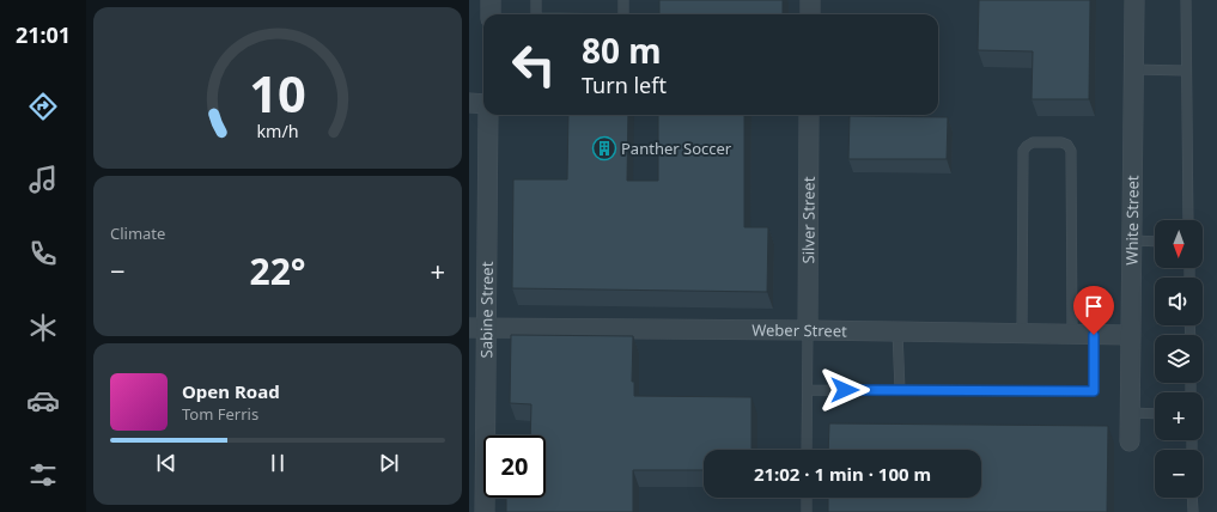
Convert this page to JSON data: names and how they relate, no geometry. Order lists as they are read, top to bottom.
{
  "streets": {
    "street": [
      "Silver Street",
      "White Street",
      "Sabine Street",
      "Weber Street"
    ]
  },
  "crossings": [
    ["Silver Street", "Weber Street"],
    ["White Street", "Weber Street"],
    ["Sabine Street", "Weber Street"]
  ],
  "places": {
    "building": ["Panther Soccer"]
  },
  "north": "bottom",
  "page": {
    "tabs": "21:01",
    "turn": ["80 m", "Turn left"],
    "tile": "Climate",
    "map_buttons": ["+", "−"],
    "heat": ["−", "22°", "+"],
    "song": ["Open Road", "Tom Ferris"],
    "limit": "20",
    "trip": "21:02 · 1 min · 100 m",
    "gauge": ["10", "km/h"]
  }
}
